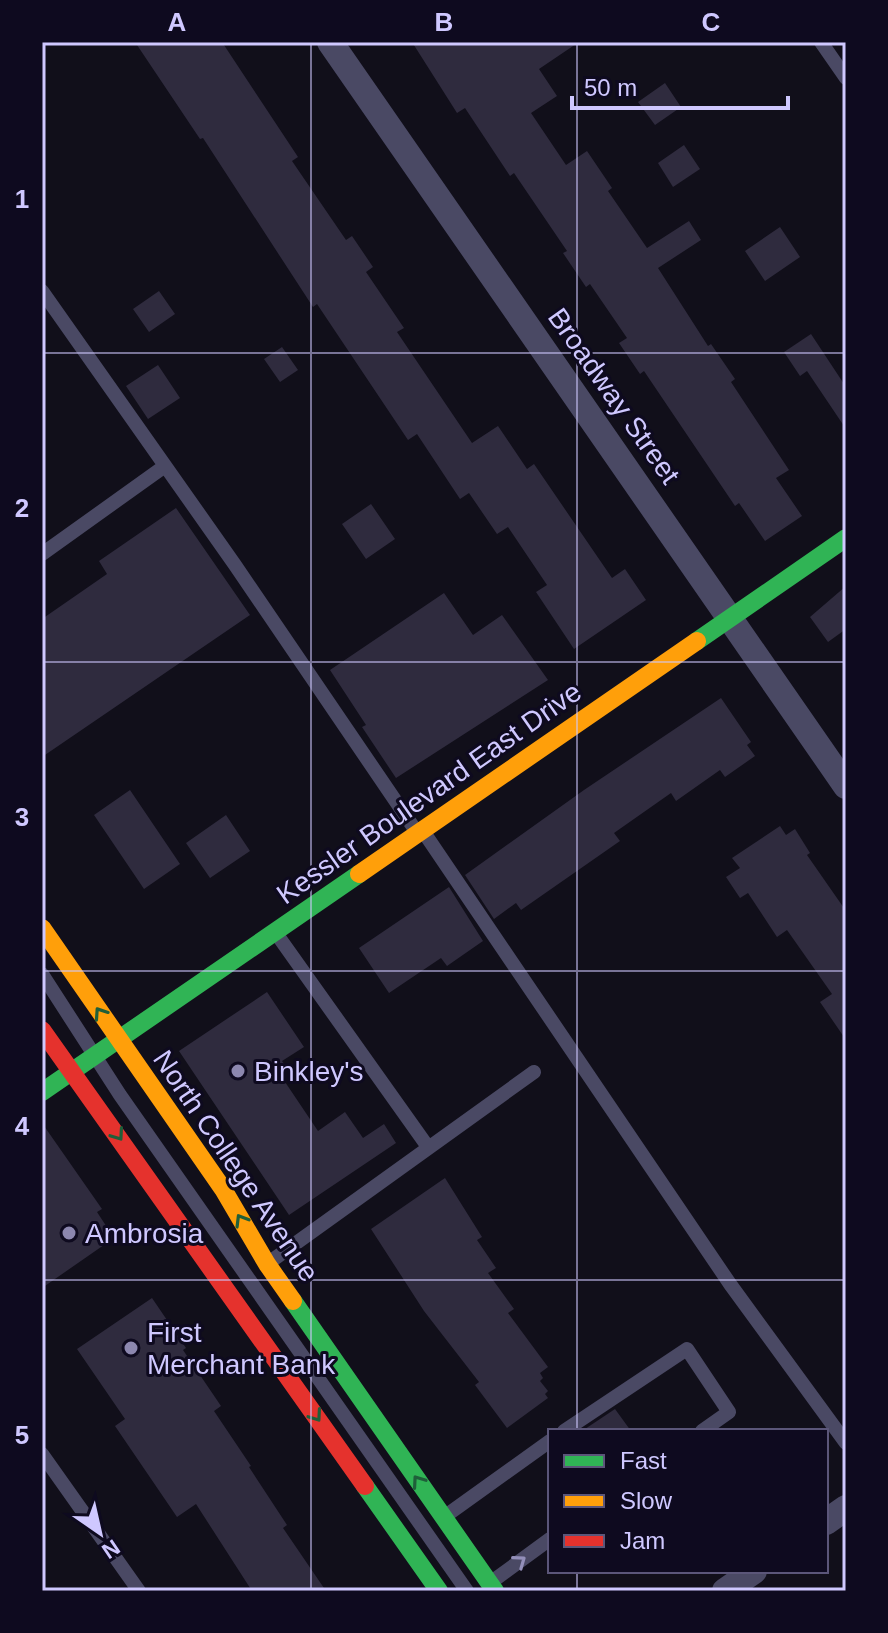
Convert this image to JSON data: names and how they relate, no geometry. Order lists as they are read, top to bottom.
{
  "streets": {
    "main road": ["Kessler Boulevard East Drive", "North College Avenue"],
    "street": ["Broadway Street"]
  },
  "crossings": [
    ["Broadway Street", "Kessler Boulevard East Drive"],
    ["Kessler Boulevard East Drive", "North College Avenue"]
  ],
  "places": ["Binkley's", "Ambrosia", "First Merchant Bank"],
  "legend": ["Fast", "Slow", "Jam"],
  "scale_bar": "50 m",
  "north": "bottom right",
  "grid": {
    "columns": ["A", "B", "C"],
    "rows": [
      "1",
      "2",
      "3",
      "4",
      "5"
    ]
  }
}
